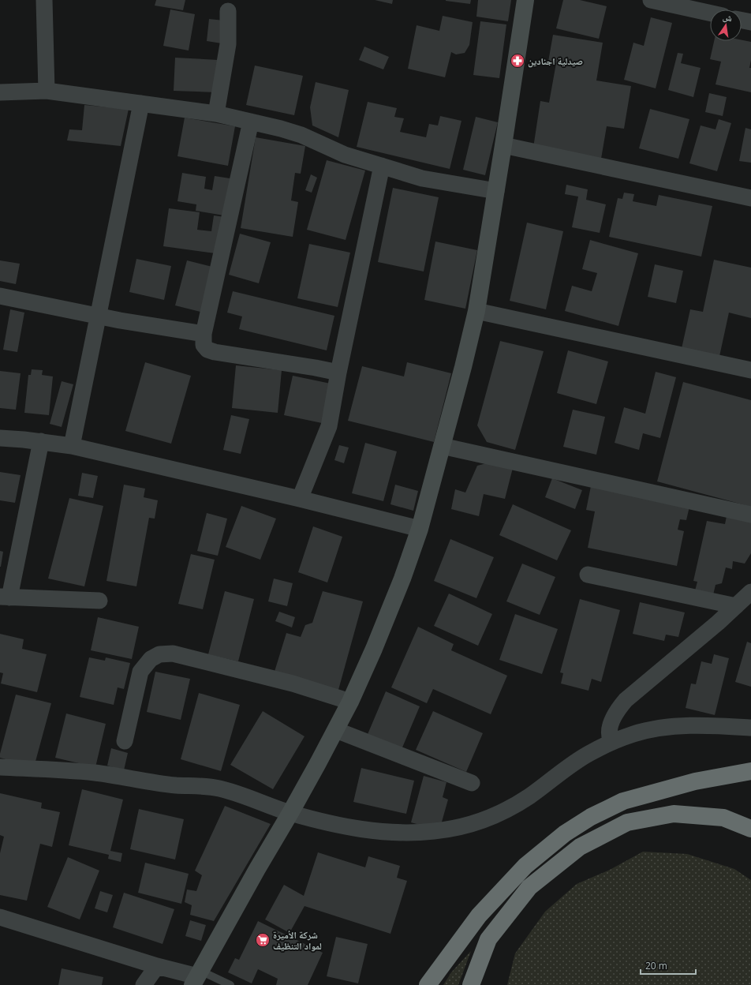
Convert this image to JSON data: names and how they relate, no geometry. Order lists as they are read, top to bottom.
{
  "places": {
    "pharmacy": ["صيدلية اجنادين"],
    "supermarket": ["شركة الأميرة لمواد التنظيف"]
  },
  "scale_bar": "20 m",
  "north": "top"
}
